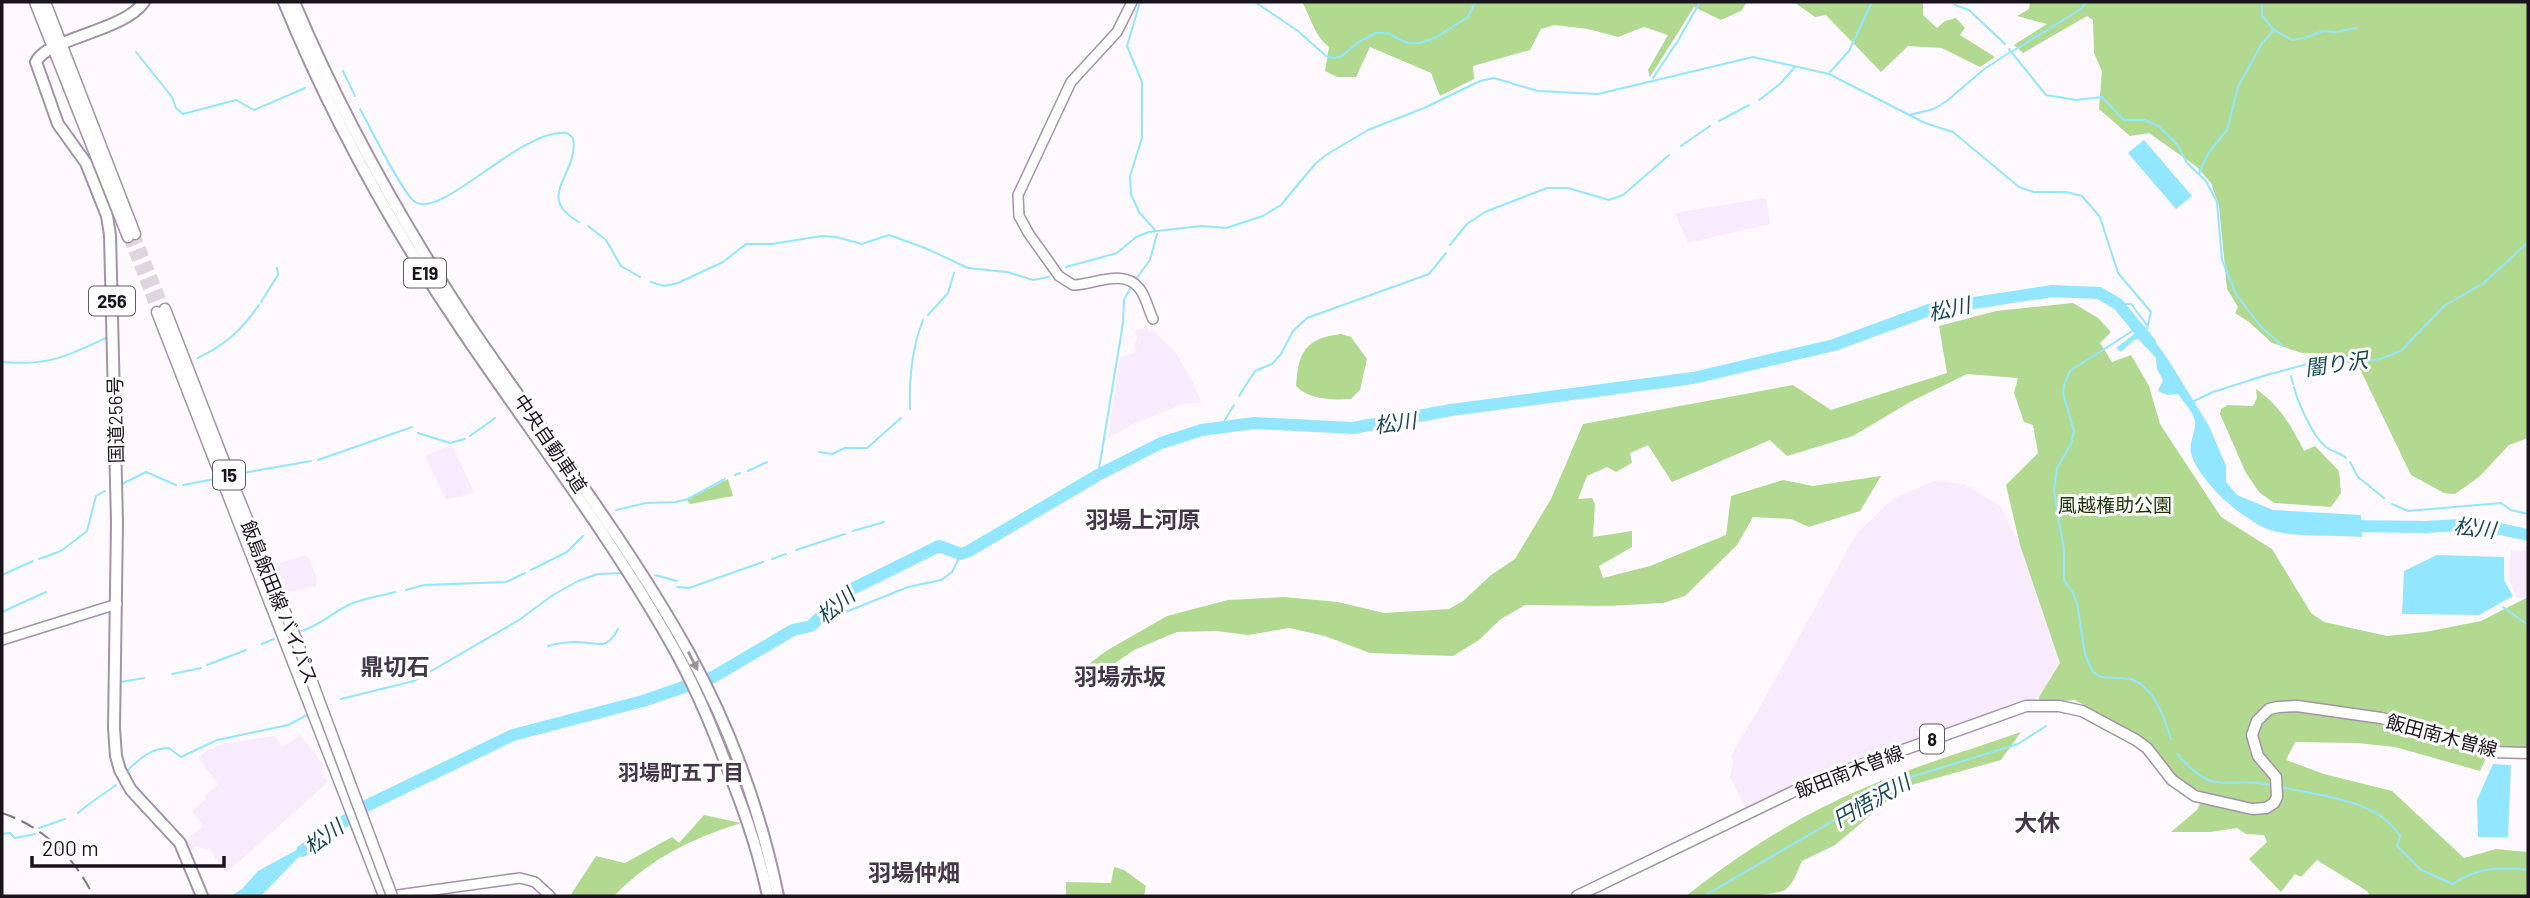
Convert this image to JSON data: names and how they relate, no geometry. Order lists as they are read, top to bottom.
{
  "streets": {
    "highway": [
      "E19",
      "256",
      "国道256号",
      "中央自動車道"
    ],
    "main road": [
      "15",
      "飯島飯田線 バイパス",
      "飯田南木曽線",
      "8"
    ]
  },
  "districts": [
    "羽場上河原",
    "鼎切石",
    "羽場赤坂",
    "羽場町五丁目",
    "大休",
    "羽場仲畑"
  ],
  "water": ["松川", "闇り沢", "円悟沢川"],
  "parks": ["風越権助公園"],
  "scale_bar": "200 m"
}
